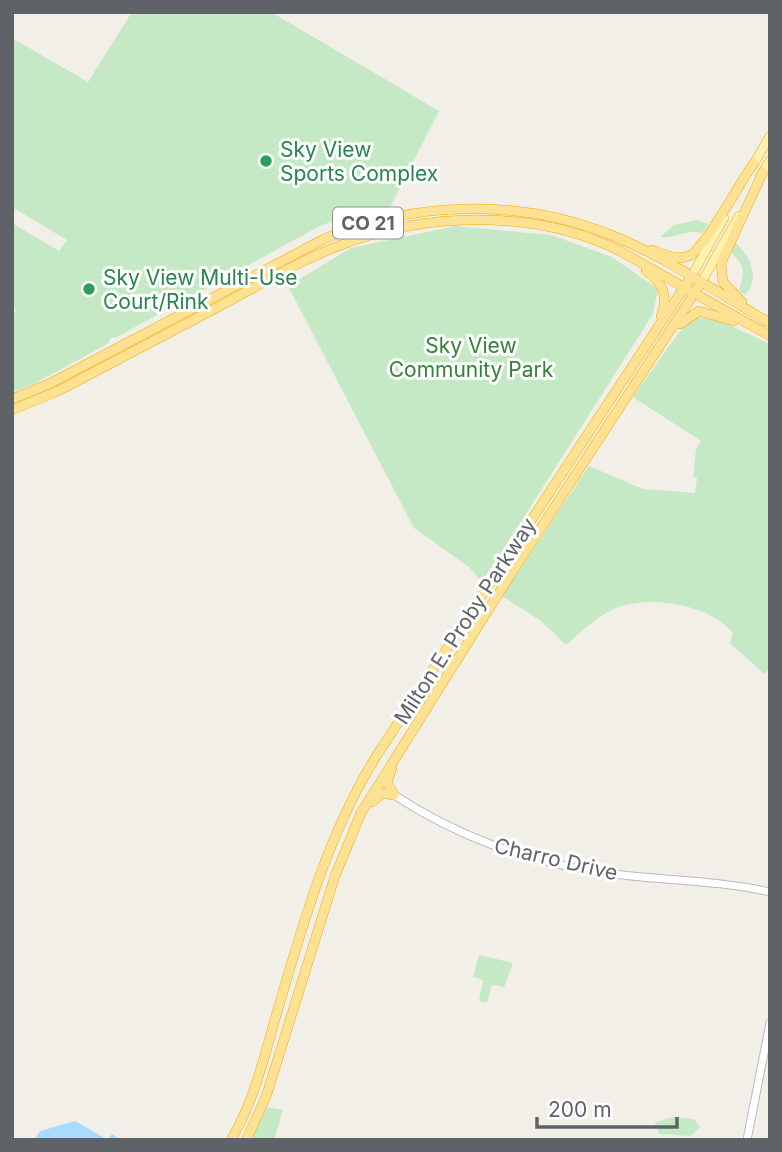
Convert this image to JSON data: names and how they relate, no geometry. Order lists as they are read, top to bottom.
{
  "streets": {
    "highway": ["CO 21", "Milton E. Proby Parkway"],
    "street": ["Charro Drive"]
  },
  "crossings": [
    ["CO 21", "Milton E. Proby Parkway"]
  ],
  "parks": ["Sky View Community Park"],
  "places": ["Sky View Sports Complex", "Sky View Multi-Use Court/Rink"],
  "scale_bar": "200 m"
}
